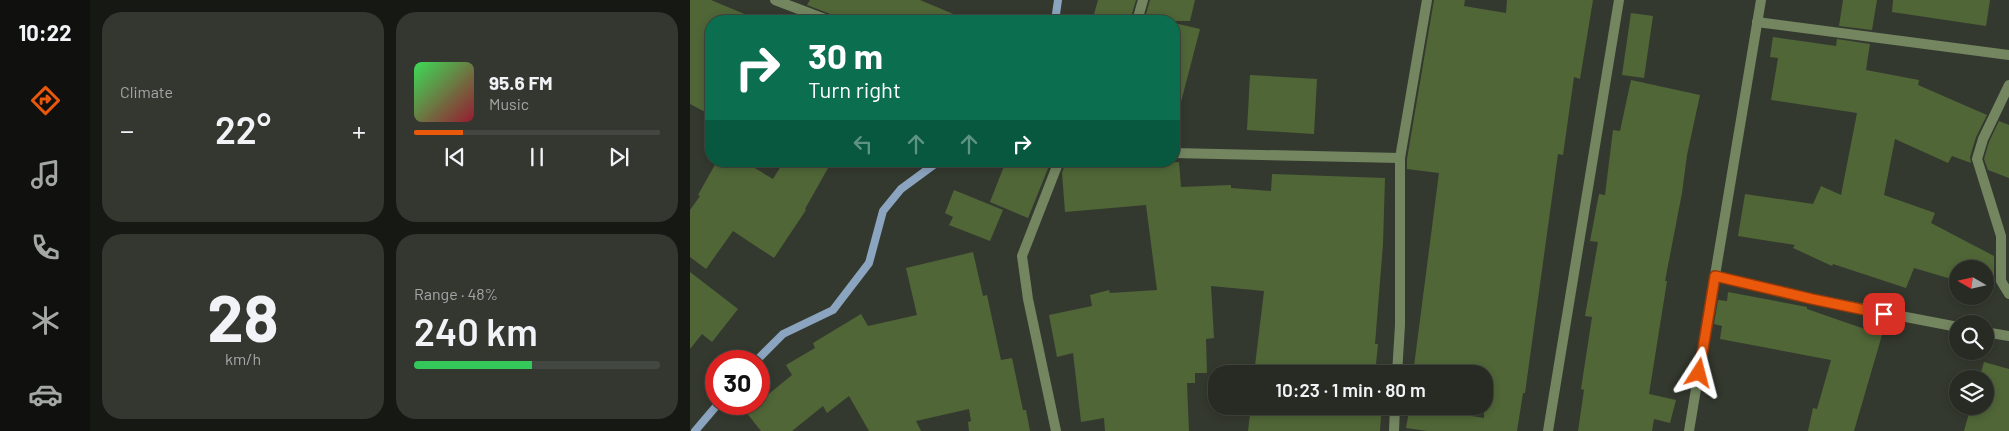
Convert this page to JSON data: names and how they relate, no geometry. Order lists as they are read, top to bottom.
{
  "north": "left",
  "page": {
    "tabs": "10:22",
    "tile": [
      "Climate",
      ["28", "km/h"],
      ["Range · 48%", "240 km"]
    ],
    "turn": ["30 m", "Turn right"],
    "song": ["95.6 FM", "Music"],
    "heat": ["−", "22°", "+"],
    "limit": "30",
    "trip": "10:23 · 1 min · 80 m"
  }
}
